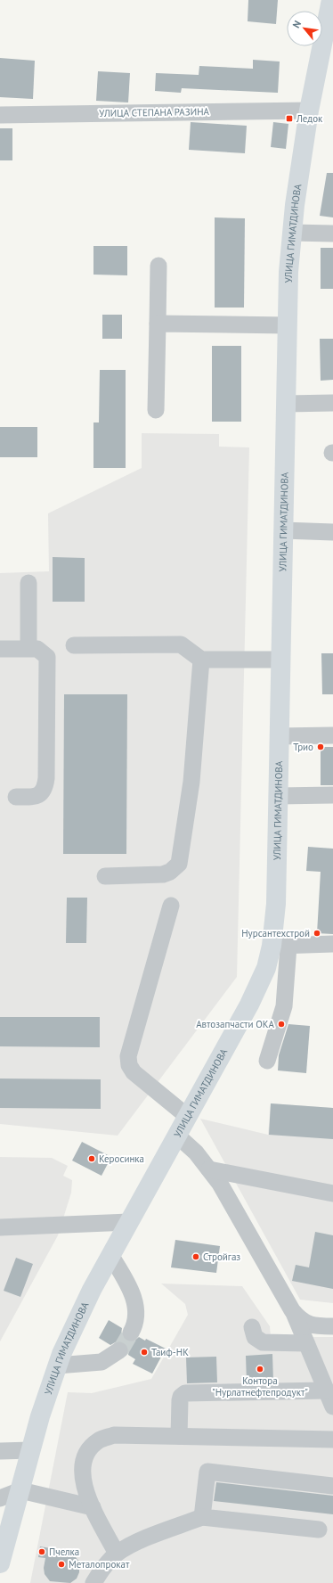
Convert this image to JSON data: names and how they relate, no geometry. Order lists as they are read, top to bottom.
{
  "streets": {
    "main road": ["УЛИЦА ГИМАТДИНОВА"],
    "street": ["УЛИЦА СТЕПАНА РАЗИНА"]
  },
  "crossings": [
    ["УЛИЦА СТЕПАНА РАЗИНА", "УЛИЦА ГИМАТДИНОВА"]
  ],
  "places": {
    "transit": ["Ледок"],
    "other": [
      "Трио",
      "Нурсантехстрой",
      "Автозапчасти ОКА",
      "Керосинка",
      "Стройгаз",
      "Таиф-НК",
      "Контора \"Нурлатнефтепродукт\"",
      "Пчелка",
      "Металопрокат"
    ]
  },
  "north": "top left"
}
